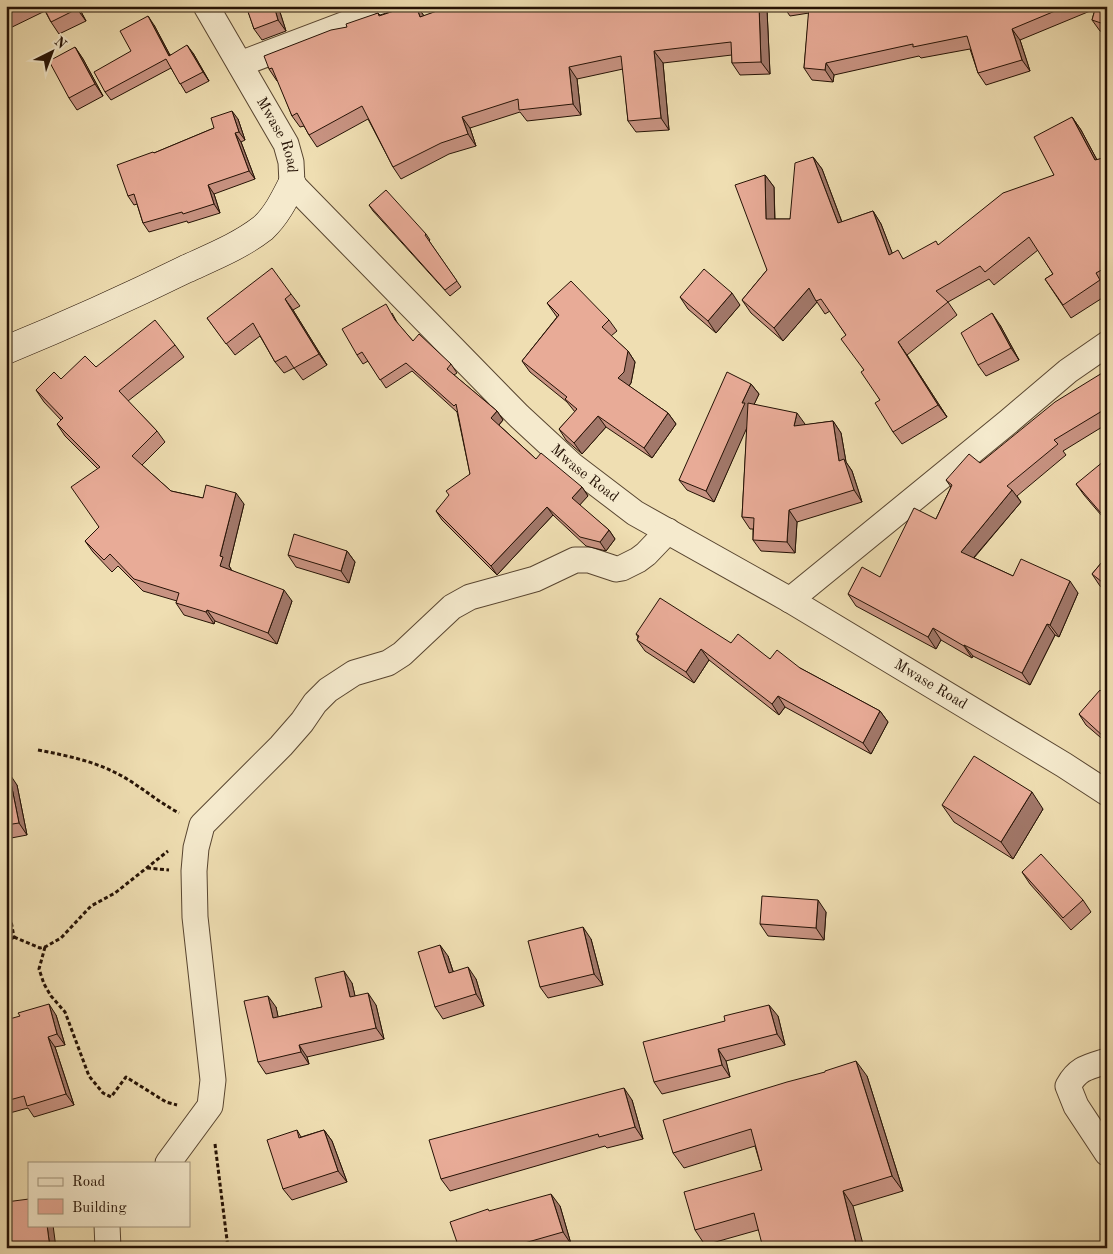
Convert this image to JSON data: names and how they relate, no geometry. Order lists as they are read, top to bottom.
{
  "streets": {
    "street": ["Mwase Road"]
  },
  "legend": ["Road", "Building"],
  "north": "top right"
}
